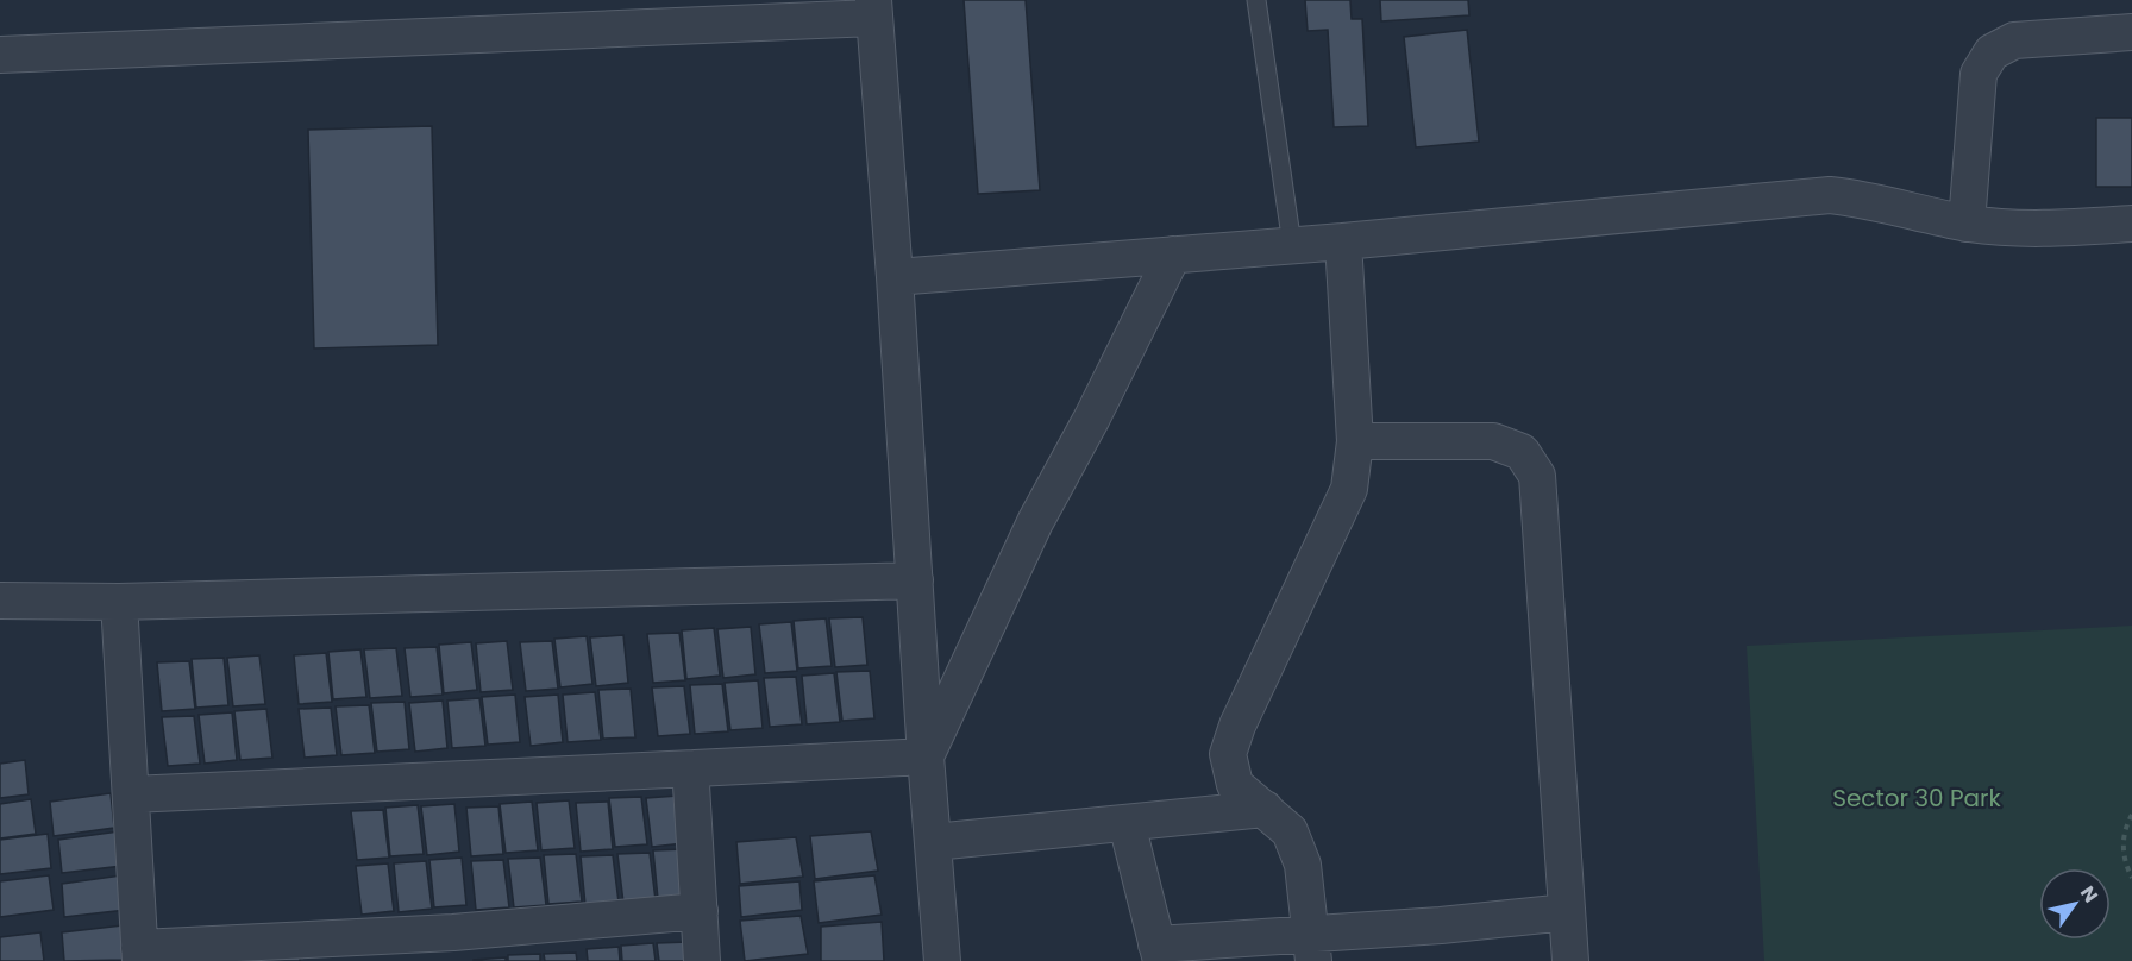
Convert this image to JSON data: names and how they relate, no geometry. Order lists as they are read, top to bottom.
{
  "parks": ["Sector 30 Park"],
  "north": "top right"
}
